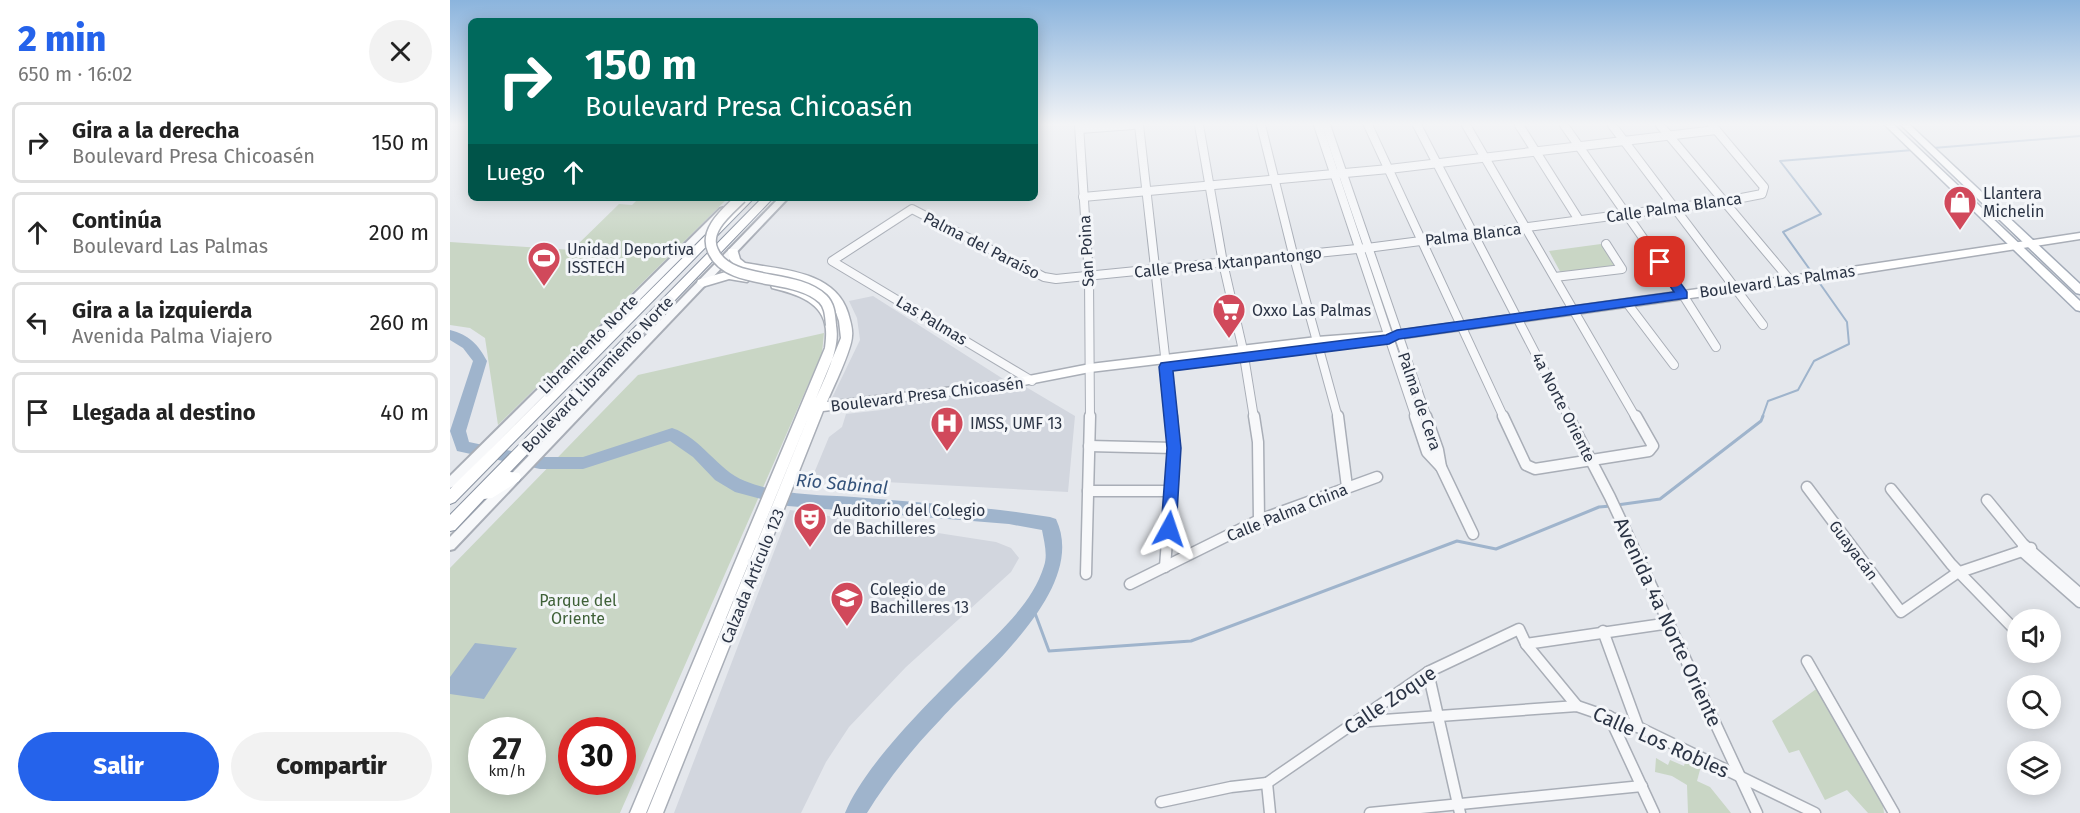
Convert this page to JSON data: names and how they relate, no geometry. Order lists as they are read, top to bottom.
{
  "streets": {
    "highway": ["Boulevard Libramiento Norte"],
    "main road": ["Boulevard Las Palmas", "Boulevard Presa Chicoasén", "Calzada Artículo 123"],
    "street": [
      "Calle Palma Blanca",
      "Palma Blanca",
      "Palma del Paraíso",
      "San Poina",
      "Calle Presa Ixtanpantongo",
      "Las Palmas",
      "Libramiento Norte",
      "Palma de Cera",
      "4a Norte Oriente",
      "Calle Palma China",
      "Guayacán",
      "Avenida 4a Norte Oriente",
      "Calle Zoque",
      "Calle Los Robles"
    ]
  },
  "crossings": [
    ["Calle Palma Blanca", "Palma Blanca"],
    ["Palma Blanca", "Calle Presa Ixtanpantongo"],
    ["Palma Blanca", "Palma de Cera"],
    ["Palma del Paraíso", "San Poina"],
    ["Palma del Paraíso", "Calle Presa Ixtanpantongo"],
    ["San Poina", "Calle Presa Ixtanpantongo"],
    ["San Poina", "Boulevard Presa Chicoasén"],
    ["Calle Presa Ixtanpantongo", "Palma de Cera"],
    ["Boulevard Las Palmas", "Boulevard Presa Chicoasén"],
    ["Boulevard Las Palmas", "Palma de Cera"],
    ["Boulevard Las Palmas", "4a Norte Oriente"],
    ["Las Palmas", "Boulevard Presa Chicoasén"],
    ["Libramiento Norte", "Boulevard Libramiento Norte"],
    ["Boulevard Presa Chicoasén", "Palma de Cera"],
    ["Boulevard Presa Chicoasén", "Calzada Artículo 123"],
    ["4a Norte Oriente", "Avenida 4a Norte Oriente"],
    ["Avenida 4a Norte Oriente", "Calle Los Robles"],
    ["Calle Zoque", "Calle Los Robles"]
  ],
  "water": ["Río Sabinal"],
  "parks": ["Parque del Oriente"],
  "places": {
    "shop": ["Llantera Michelin"],
    "sports": ["Unidad Deportiva ISSTECH"],
    "supermarket": ["Oxxo Las Palmas"],
    "hospital": ["IMSS, UMF 13"],
    "theatre": ["Auditorio del Colegio de Bachilleres"],
    "school or university": ["Colegio de Bachilleres 13"]
  },
  "page": {
    "heading": ["2 min", "650 m · 16:02"],
    "turn": ["150 m", "Boulevard Presa Chicoasén"],
    "list": [
      {
        "name": "Gira a la derecha",
        "note": "Boulevard Presa Chicoasén",
        "value": "150 m"
      },
      {
        "name": "Continúa",
        "note": "Boulevard Las Palmas",
        "value": "200 m"
      },
      {
        "name": "Gira a la izquierda",
        "note": "Avenida Palma Viajero",
        "value": "260 m"
      },
      {
        "name": "Llegada al destino",
        "value": "40 m"
      }
    ],
    "then": "Luego",
    "speed": "27 km/h",
    "limit": "30",
    "buttons": ["Salir", "Compartir"]
  }
}
